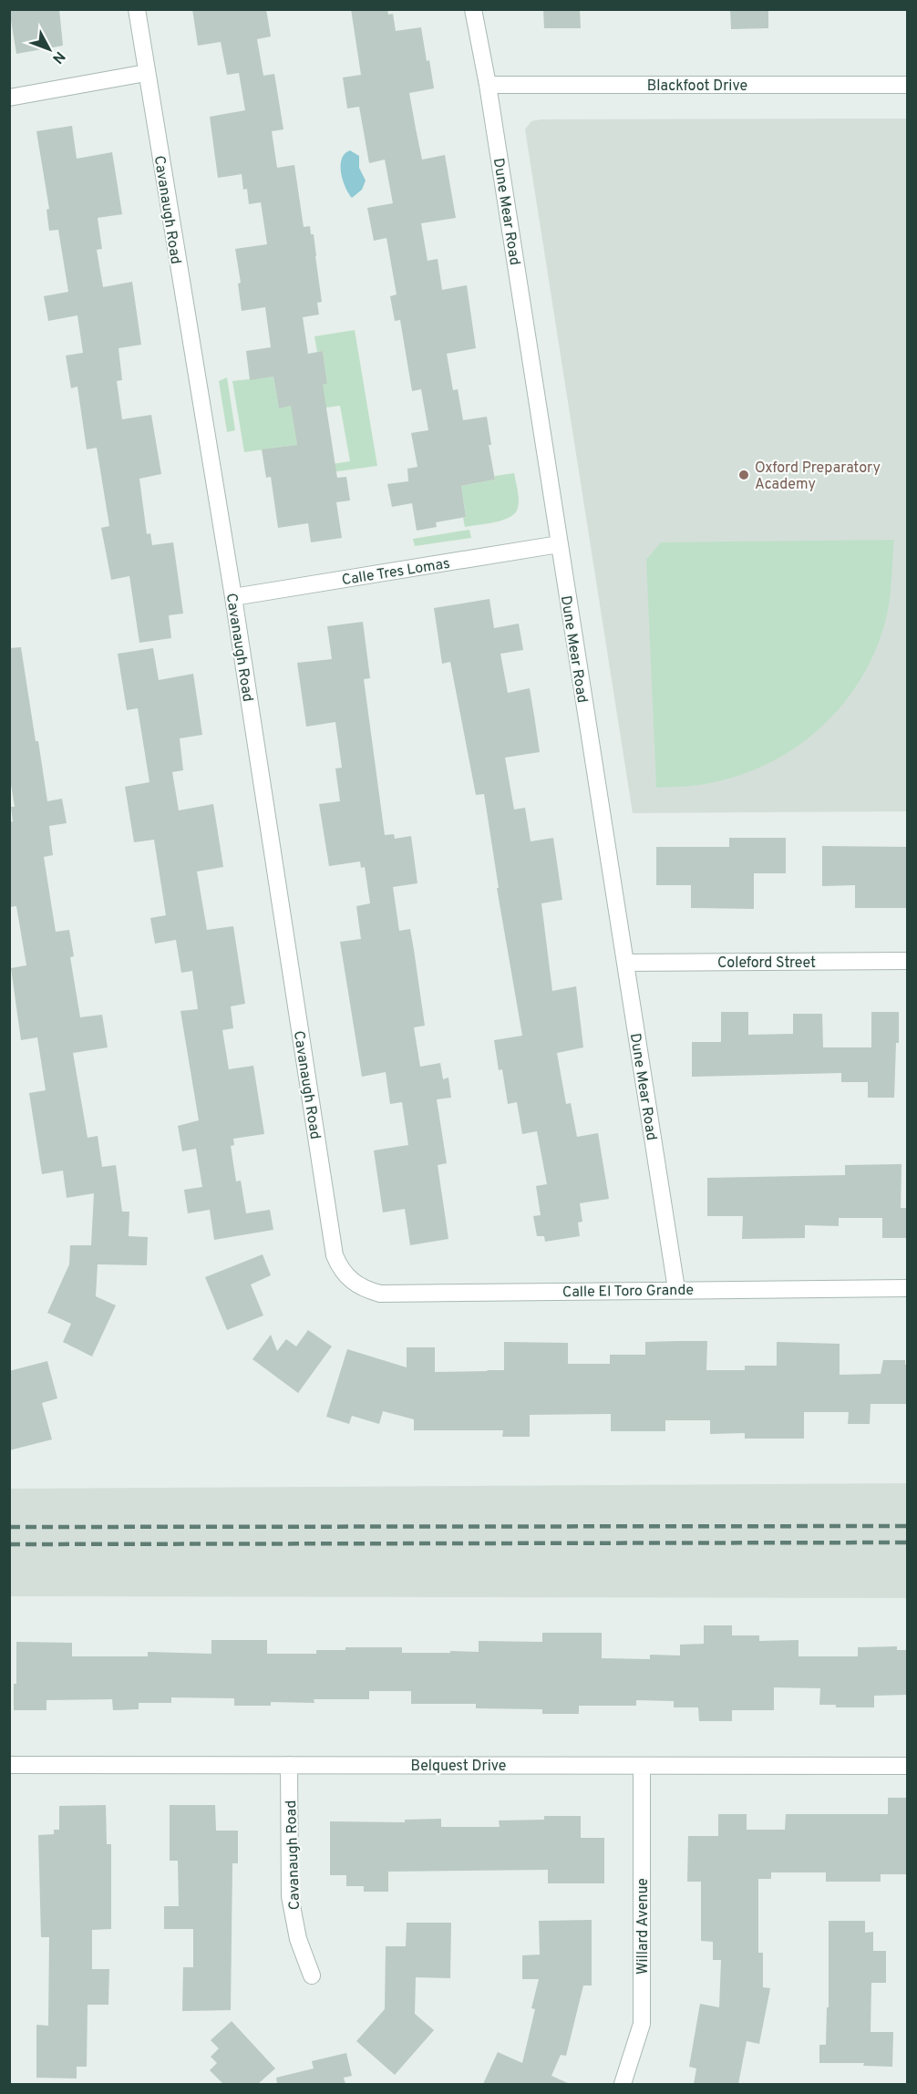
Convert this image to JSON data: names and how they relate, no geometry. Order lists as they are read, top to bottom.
{
  "streets": {
    "street": [
      "Blackfoot Drive",
      "Cavanaugh Road",
      "Dune Mear Road",
      "Calle Tres Lomas",
      "Coleford Street",
      "Calle El Toro Grande",
      "Belquest Drive",
      "Willard Avenue"
    ]
  },
  "crossings": [
    ["Blackfoot Drive", "Dune Mear Road"],
    ["Cavanaugh Road", "Calle Tres Lomas"],
    ["Cavanaugh Road", "Calle El Toro Grande"],
    ["Cavanaugh Road", "Belquest Drive"],
    ["Dune Mear Road", "Calle Tres Lomas"],
    ["Dune Mear Road", "Coleford Street"],
    ["Dune Mear Road", "Calle El Toro Grande"],
    ["Belquest Drive", "Willard Avenue"]
  ],
  "places": ["Oxford Preparatory Academy"],
  "north": "bottom right"
}
